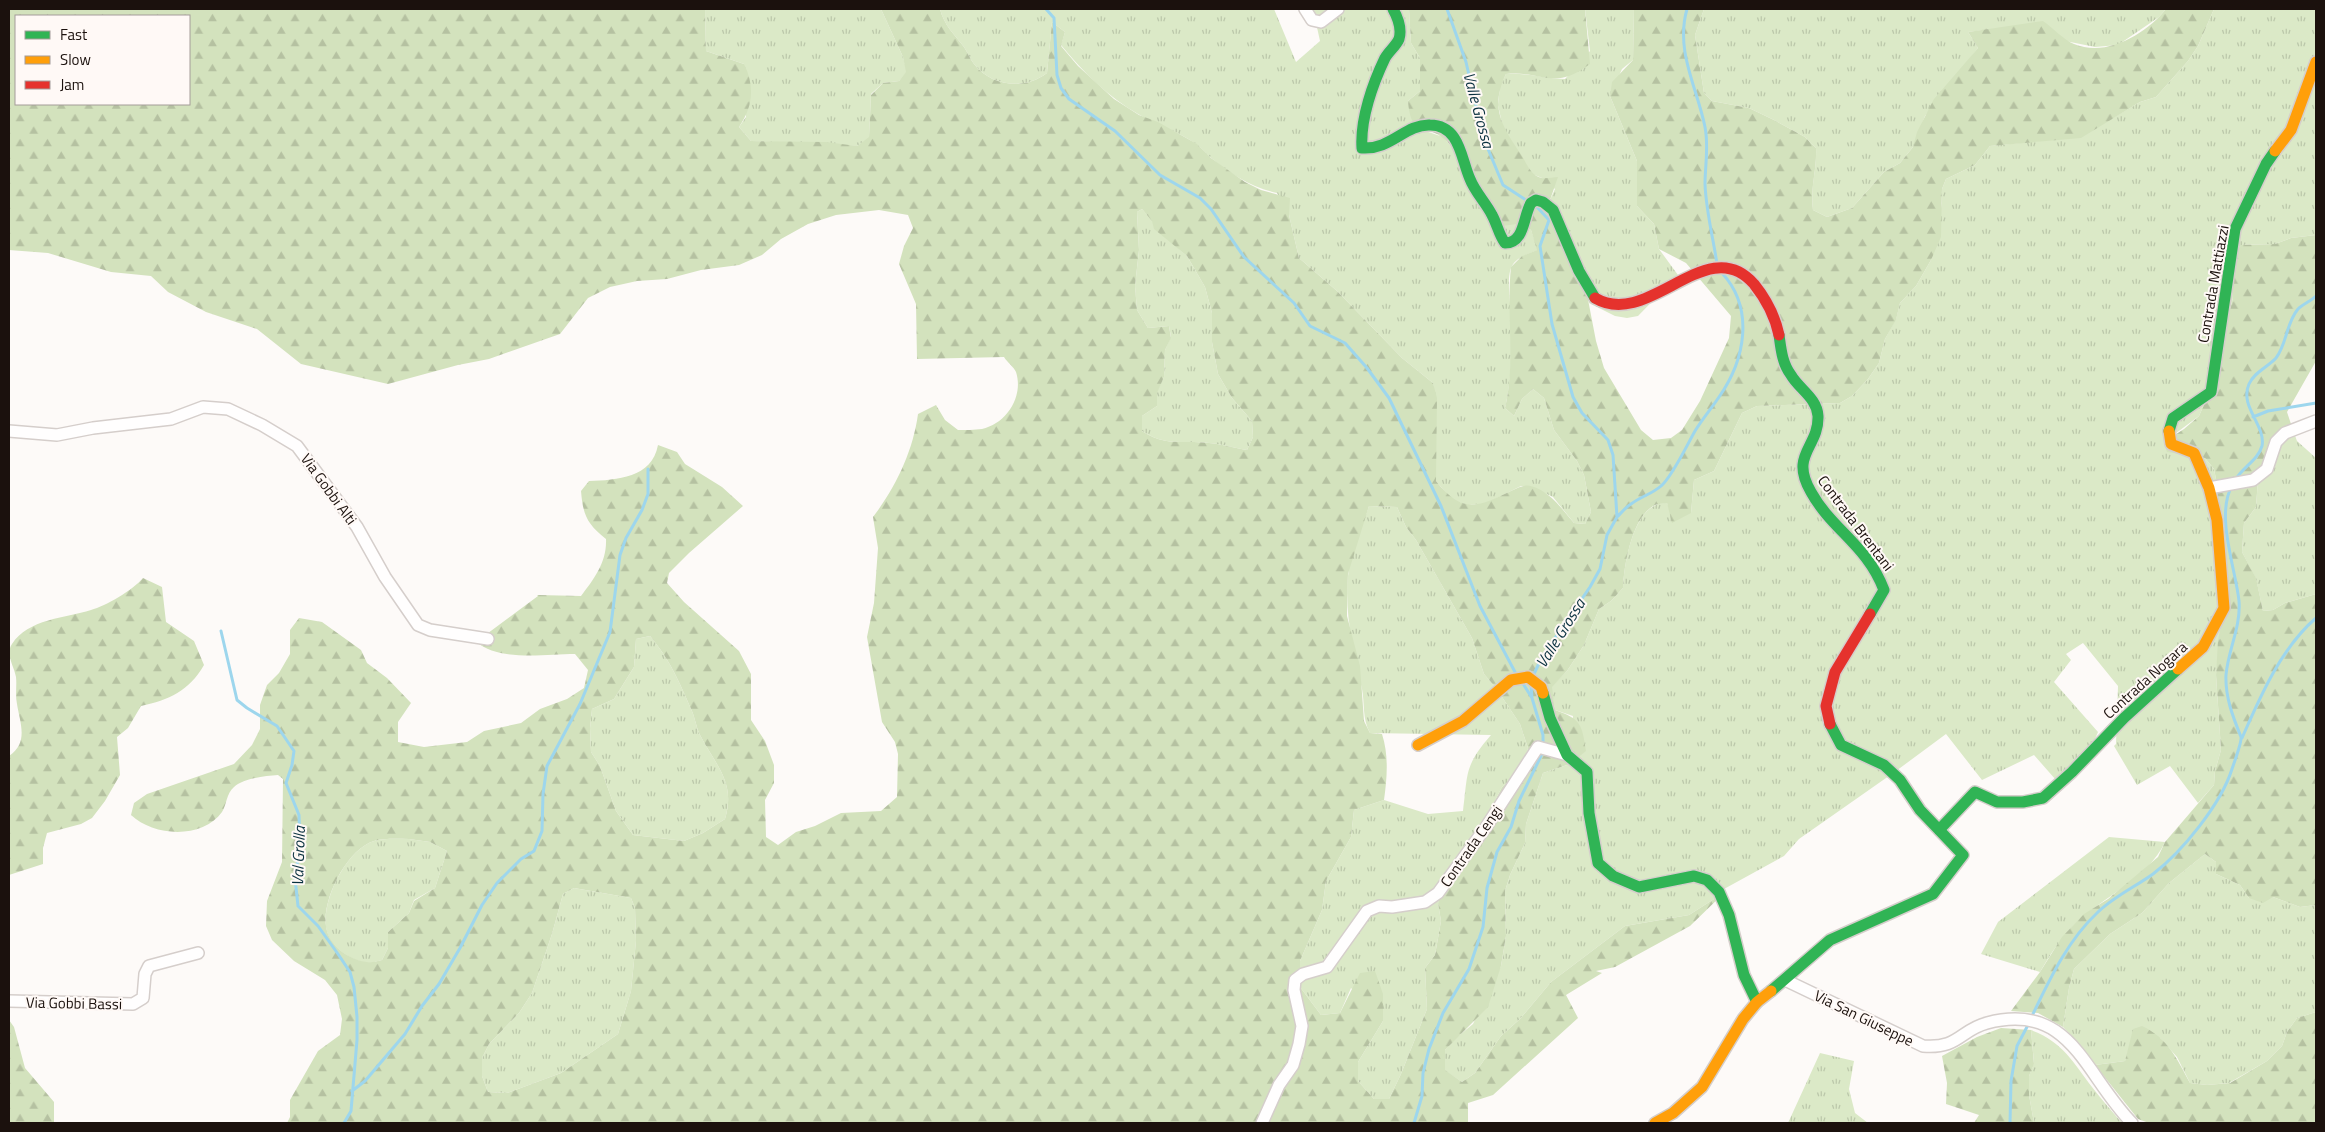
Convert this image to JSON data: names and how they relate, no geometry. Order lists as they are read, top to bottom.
{
  "streets": {
    "street": [
      "Contrada Mattiazzi",
      "Via Gobbi Alti",
      "Contrada Brentani",
      "Contrada Nogara",
      "Contrada Cengi",
      "Via Gobbi Bassi",
      "Via San Giuseppe"
    ]
  },
  "crossings": [
    ["Contrada Mattiazzi", "Contrada Nogara"],
    ["Contrada Brentani", "Contrada Nogara"]
  ],
  "water": ["Valle Grossa", "Val Grolla"],
  "legend": ["Fast", "Slow", "Jam"]
}
